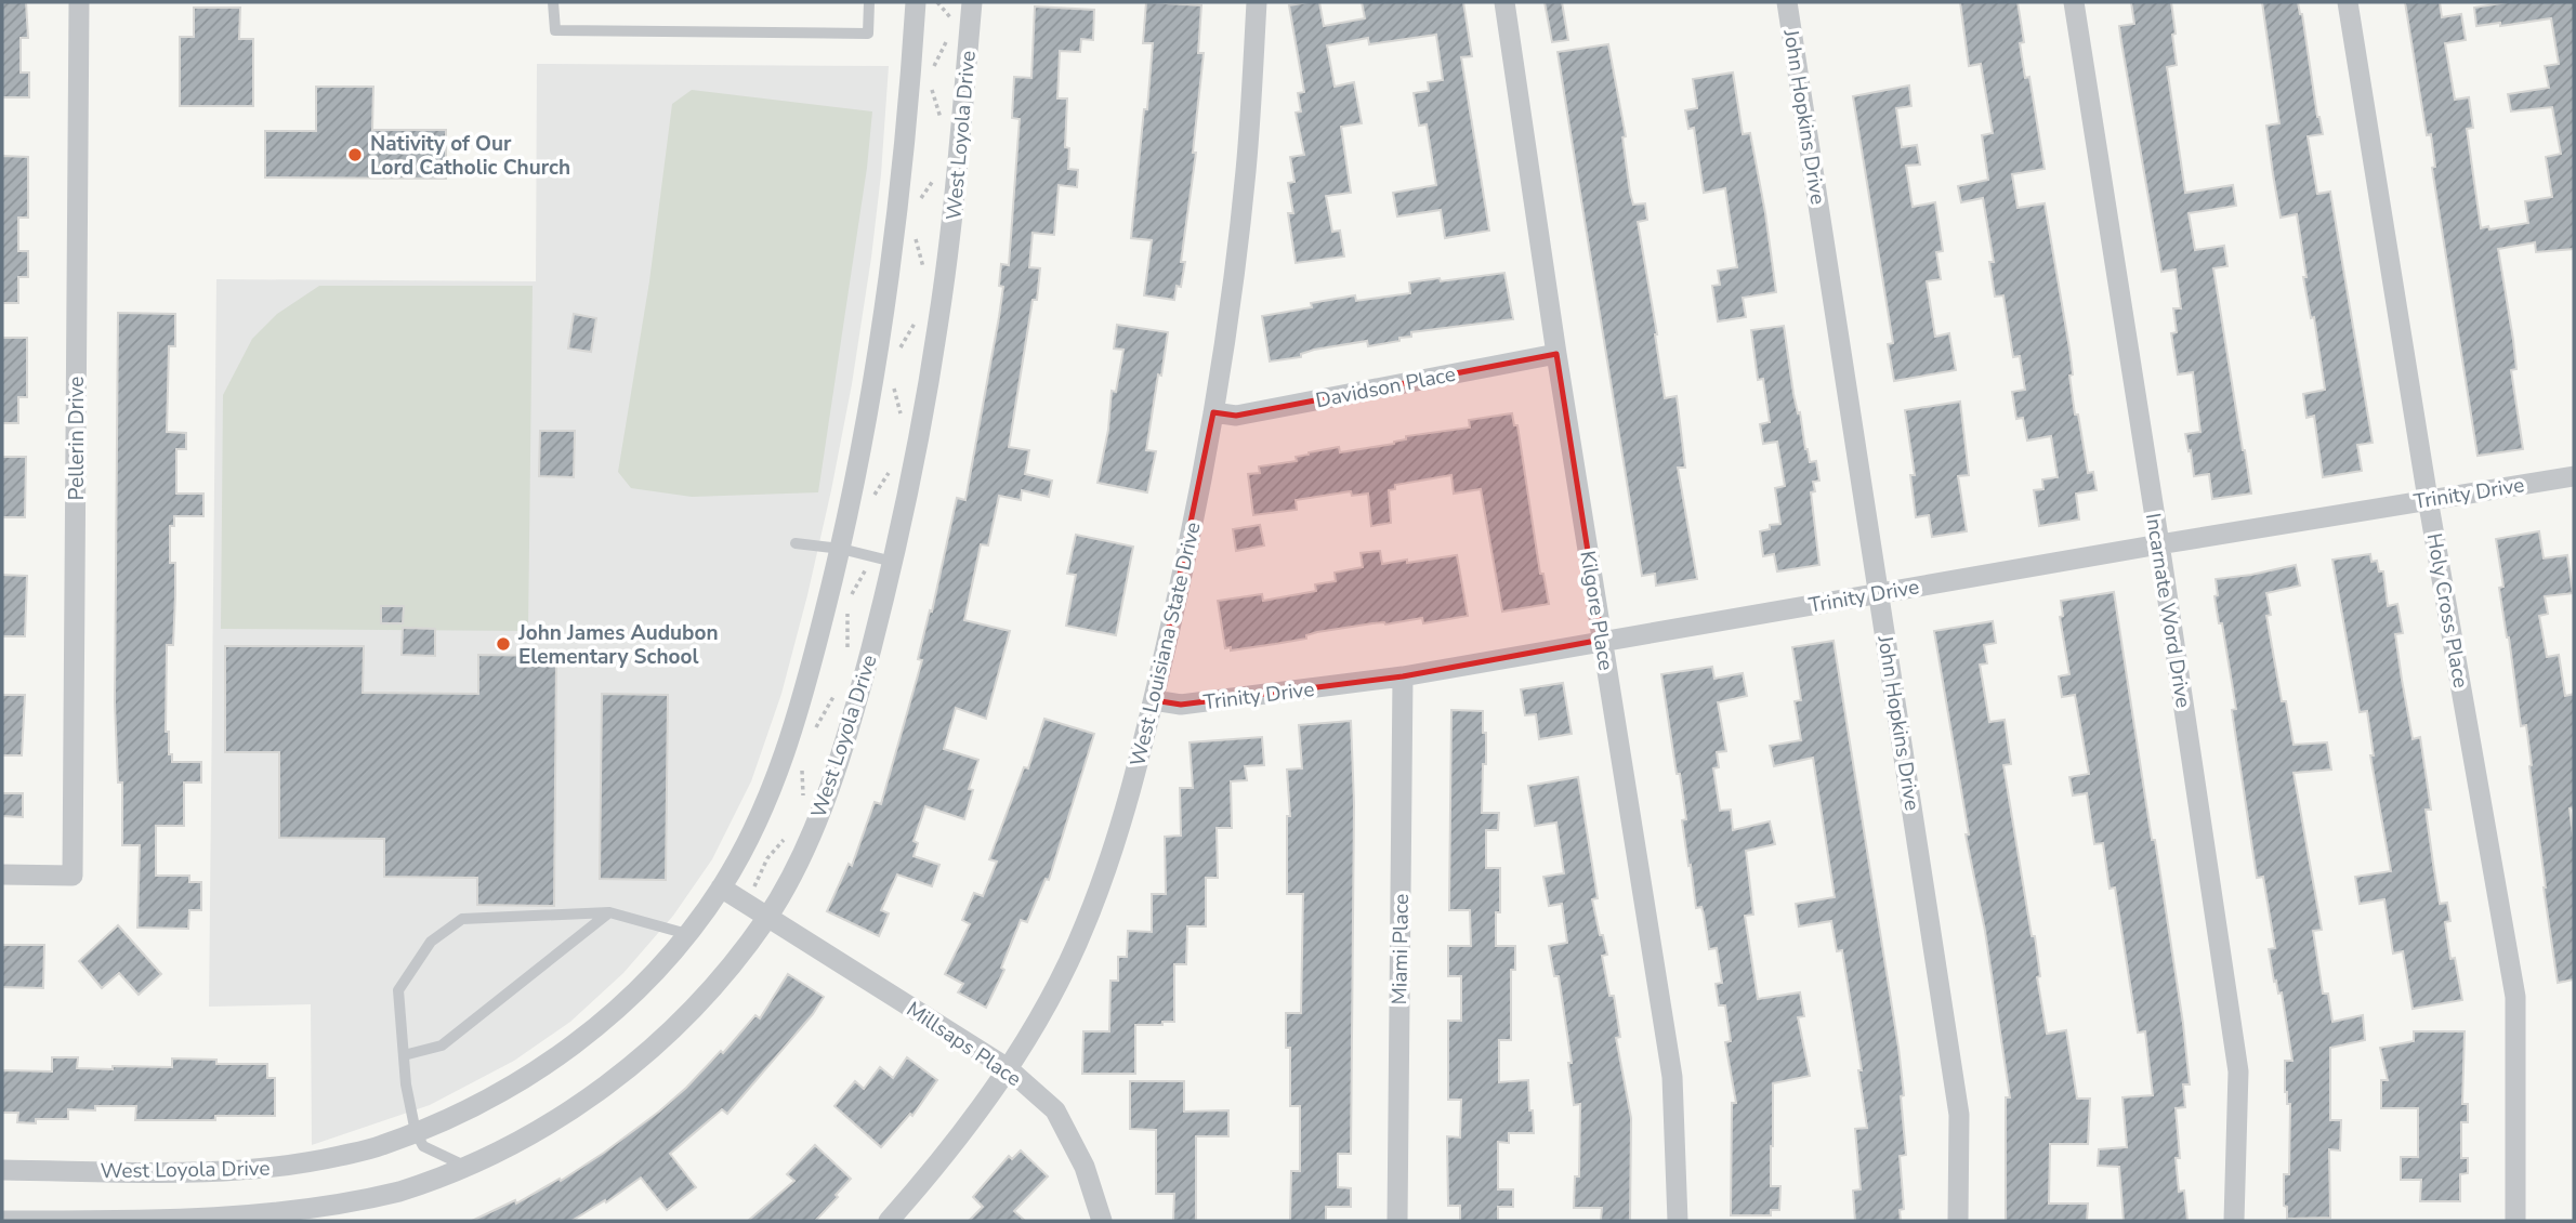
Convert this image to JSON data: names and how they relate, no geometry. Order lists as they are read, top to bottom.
{
  "streets": {
    "street": [
      "John Hopkins Drive",
      "West Loyola Drive",
      "Davidson Place",
      "Pellerin Drive",
      "Trinity Drive",
      "Kilgore Place",
      "Incarnate Word Drive",
      "Holy Cross Place",
      "West Louisiana State Drive",
      "Miami Place",
      "Millsaps Place"
    ]
  },
  "crossings": [
    ["John Hopkins Drive", "Trinity Drive"],
    ["West Loyola Drive", "Millsaps Place"],
    ["Davidson Place", "Kilgore Place"],
    ["Davidson Place", "West Louisiana State Drive"],
    ["Trinity Drive", "Kilgore Place"],
    ["Trinity Drive", "Incarnate Word Drive"],
    ["Trinity Drive", "Holy Cross Place"],
    ["Trinity Drive", "West Louisiana State Drive"],
    ["Trinity Drive", "Miami Place"],
    ["West Louisiana State Drive", "Millsaps Place"]
  ],
  "places": ["Nativity of Our Lord Catholic Church", "John James Audubon Elementary School"]
}
